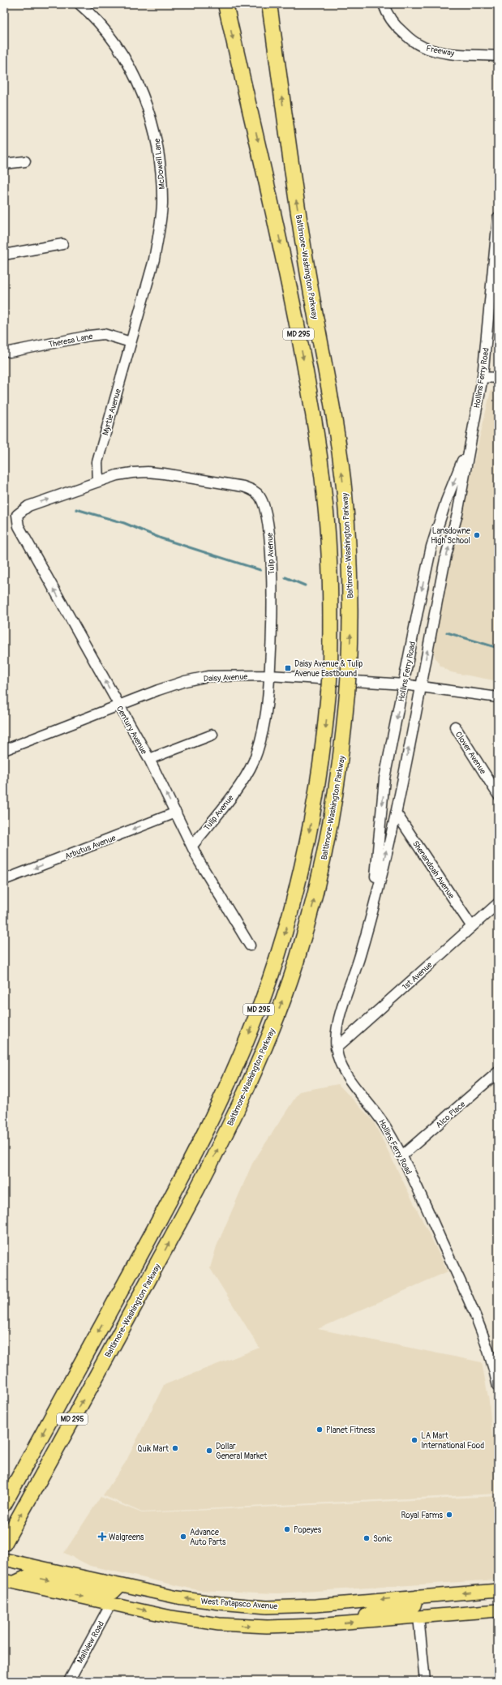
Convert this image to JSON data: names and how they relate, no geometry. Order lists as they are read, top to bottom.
{
  "streets": {
    "highway": ["Baltimore-Washington Parkway", "MD 295"],
    "main road": ["West Patapsco Avenue"],
    "street": [
      "Freeway",
      "McDowell Lane",
      "Theresa Lane",
      "Hollins Ferry Road",
      "Myrtle Avenue",
      "Tulip Avenue",
      "Daisy Avenue",
      "Century Avenue",
      "Clover Avenue",
      "Arbutus Avenue",
      "Shenandoah Avenue",
      "1st Avenue",
      "Alco Place",
      "Mallview Road"
    ]
  },
  "crossings": [
    ["McDowell Lane", "Theresa Lane"],
    ["McDowell Lane", "Myrtle Avenue"],
    ["Theresa Lane", "Myrtle Avenue"],
    ["Hollins Ferry Road", "Daisy Avenue"],
    ["Hollins Ferry Road", "Shenandoah Avenue"],
    ["Hollins Ferry Road", "1st Avenue"],
    ["Hollins Ferry Road", "Alco Place"],
    ["Myrtle Avenue", "Tulip Avenue"],
    ["Tulip Avenue", "Daisy Avenue"],
    ["Tulip Avenue", "Century Avenue"],
    ["Daisy Avenue", "Century Avenue"],
    ["Century Avenue", "Arbutus Avenue"],
    ["Shenandoah Avenue", "1st Avenue"]
  ],
  "one_way": ["Century Avenue", "Arbutus Avenue"],
  "places": {
    "other": [
      "Lansdowne High School",
      "Planet Fitness",
      "LA Mart International Food",
      "Quik Mart",
      "Dollar General Market",
      "Royal Farms",
      "Popeyes",
      "Advance Auto Parts",
      "Sonic"
    ],
    "transit": ["Daisy Avenue & Tulip Avenue Eastbound"],
    "health": ["Walgreens"]
  }
}
